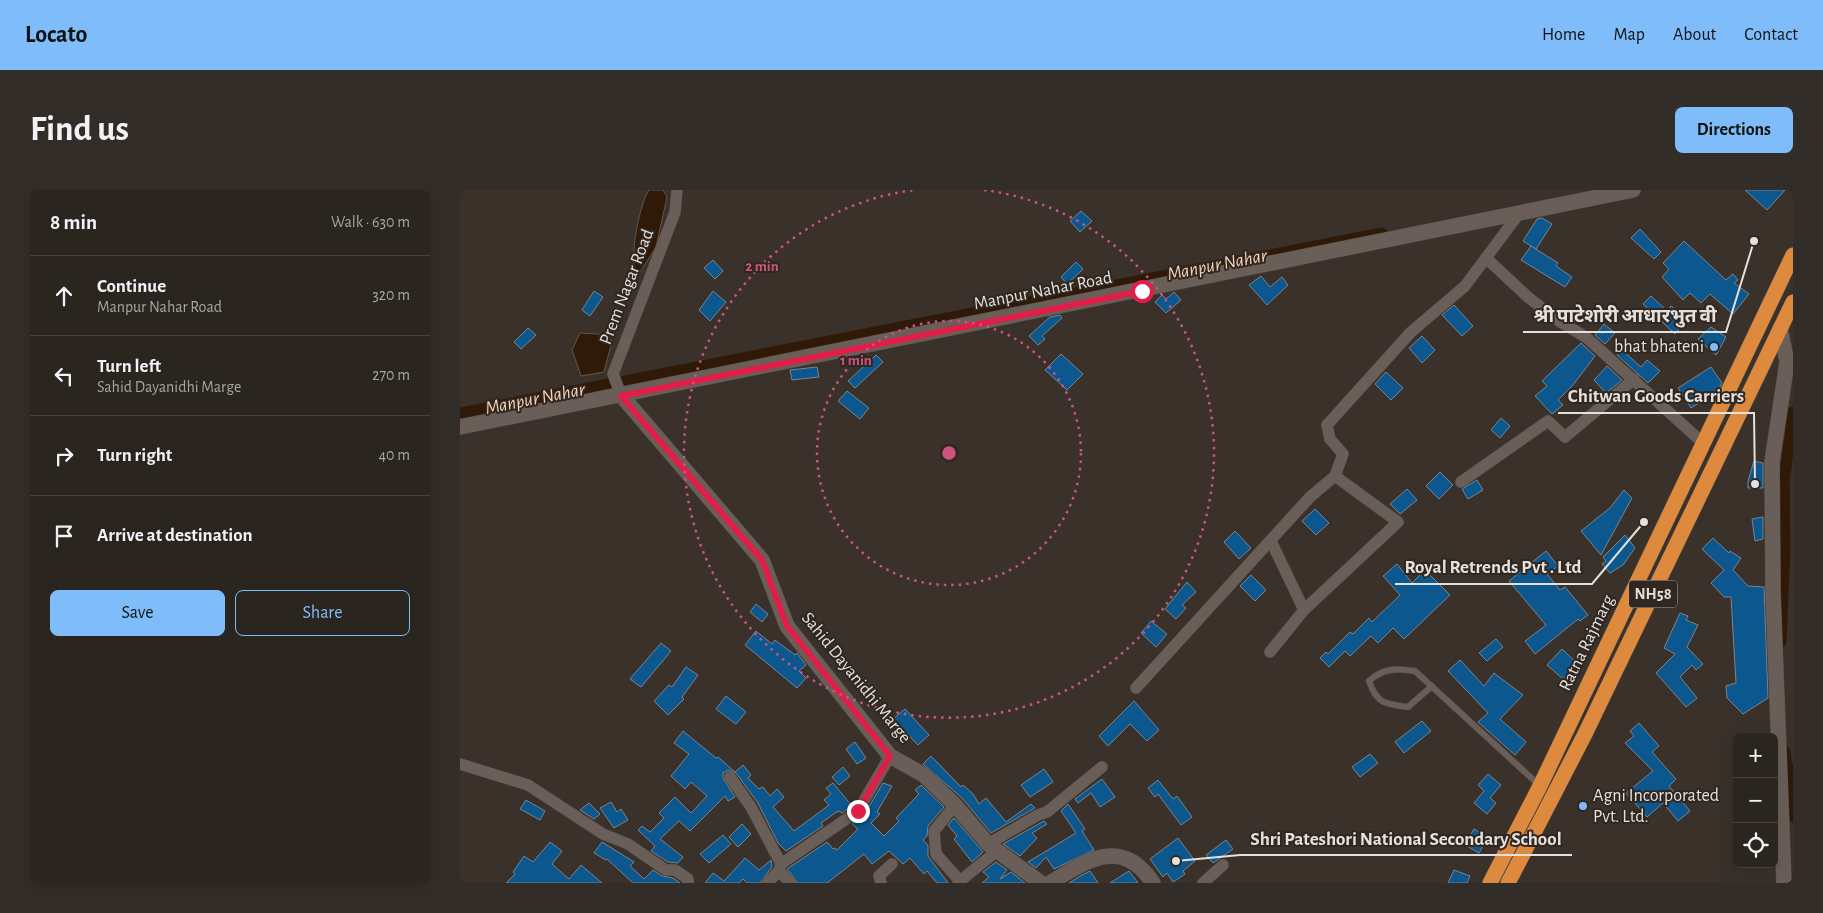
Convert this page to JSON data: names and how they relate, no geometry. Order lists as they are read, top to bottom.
{
  "streets": {
    "highway": ["NH58", "Ratna Rajmarg"],
    "street": ["Prem Nagar Road", "Manpur Nahar Road", "Sahid Dayanidhi Marge"]
  },
  "crossings": [
    ["Prem Nagar Road", "Manpur Nahar Road"],
    ["Prem Nagar Road", "Sahid Dayanidhi Marge"],
    ["Manpur Nahar Road", "Sahid Dayanidhi Marge"]
  ],
  "water": ["Manpur Nahar"],
  "places": [
    "श्री पाटेशोरी आधारभुत वी",
    "bhat bhateni",
    "Chitwan Goods Carriers",
    "Royal Retrends Pvt . Ltd",
    "Agni Incorporated Pvt. Ltd.",
    "Shri Pateshori National Secondary School"
  ],
  "page": {
    "header": "Locato",
    "nav": [
      "Home",
      "Map",
      "About",
      "Contact"
    ],
    "buttons": [
      "Directions",
      ["Save", "Share"]
    ],
    "title": "Find us",
    "heading": ["8 min", "Walk · 630 m"],
    "list": [
      ["Continue", "Manpur Nahar Road", "320 m"],
      ["Turn left", "Sahid Dayanidhi Marge", "270 m"],
      ["Turn right", "40 m"],
      "Arrive at destination"
    ],
    "map_buttons": ["+", "−"]
  },
  "rings": ["2 min", "1 min"]
}
